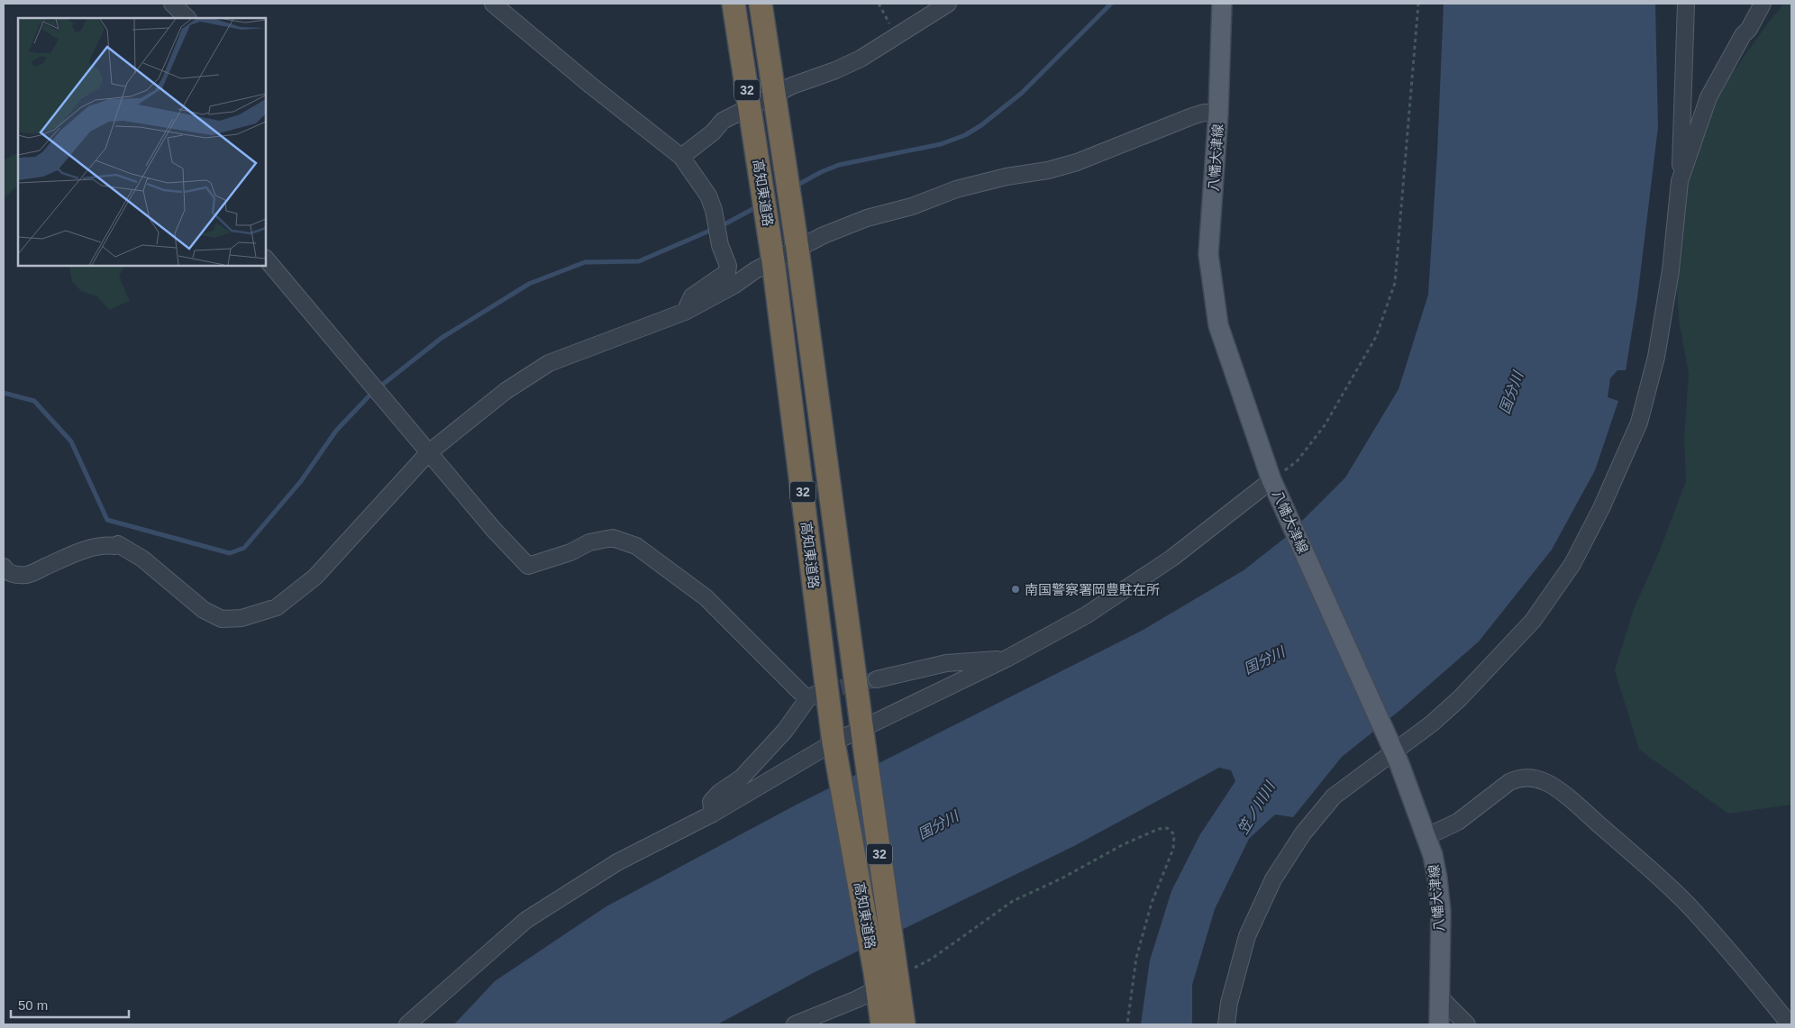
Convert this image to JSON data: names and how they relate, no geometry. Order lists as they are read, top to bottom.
{
  "streets": {
    "highway": ["32", "高知東道路"],
    "main road": ["八幡大津線"]
  },
  "water": ["国分川", "笠ノ川川"],
  "places": ["南国警察署岡豊駐在所"],
  "scale_bar": "50 m"
}
